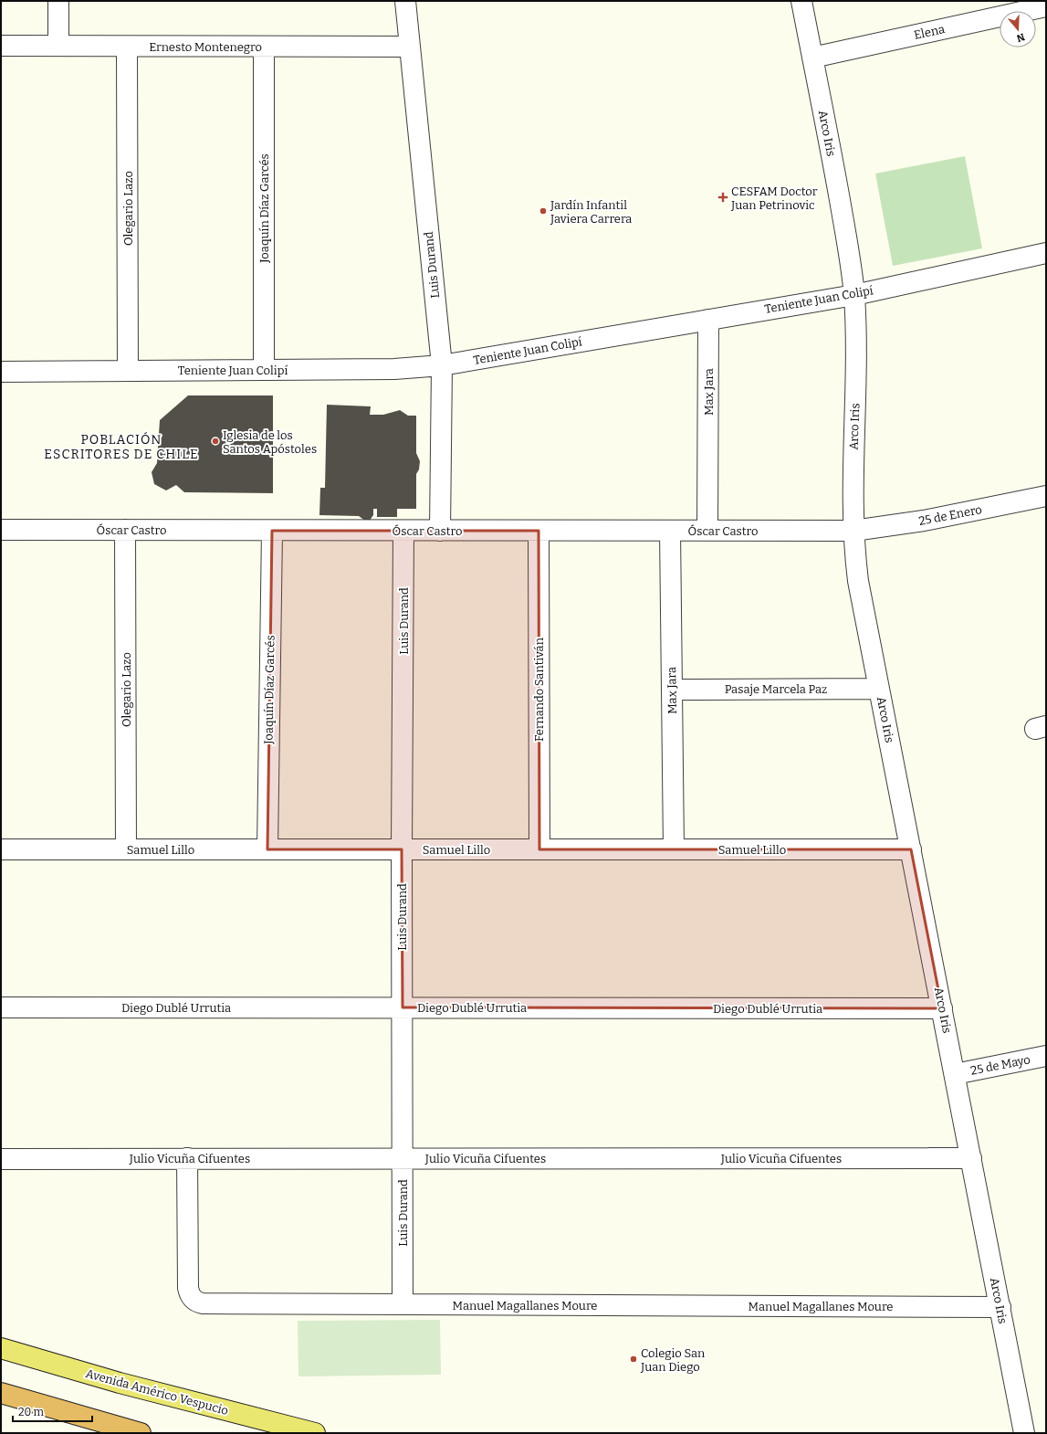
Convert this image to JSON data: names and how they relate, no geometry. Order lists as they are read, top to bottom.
{
  "streets": {
    "main road": ["Avenida Américo Vespucio"],
    "street": [
      "Elena",
      "Ernesto Montenegro",
      "Arco Iris",
      "Olegario Lazo",
      "Joaquín Díaz Garcés",
      "Luis Durand",
      "Teniente Juan Colipí",
      "Max Jara",
      "25 de Enero",
      "Óscar Castro",
      "Pasaje Marcela Paz",
      "Fernando Santiván",
      "Samuel Lillo",
      "Diego Dublé Urrutia",
      "25 de Mayo",
      "Julio Vicuña Cifuentes",
      "Manuel Magallanes Moure"
    ]
  },
  "crossings": [
    ["Elena", "Arco Iris"],
    ["Ernesto Montenegro", "Olegario Lazo"],
    ["Ernesto Montenegro", "Joaquín Díaz Garcés"],
    ["Ernesto Montenegro", "Luis Durand"],
    ["Arco Iris", "Teniente Juan Colipí"],
    ["Arco Iris", "25 de Enero"],
    ["Arco Iris", "Óscar Castro"],
    ["Arco Iris", "Pasaje Marcela Paz"],
    ["Arco Iris", "Samuel Lillo"],
    ["Arco Iris", "Diego Dublé Urrutia"],
    ["Arco Iris", "25 de Mayo"],
    ["Arco Iris", "Julio Vicuña Cifuentes"],
    ["Arco Iris", "Manuel Magallanes Moure"],
    ["Olegario Lazo", "Teniente Juan Colipí"],
    ["Olegario Lazo", "Óscar Castro"],
    ["Olegario Lazo", "Samuel Lillo"],
    ["Joaquín Díaz Garcés", "Teniente Juan Colipí"],
    ["Joaquín Díaz Garcés", "Óscar Castro"],
    ["Joaquín Díaz Garcés", "Samuel Lillo"],
    ["Luis Durand", "Teniente Juan Colipí"],
    ["Luis Durand", "Óscar Castro"],
    ["Luis Durand", "Samuel Lillo"],
    ["Luis Durand", "Diego Dublé Urrutia"],
    ["Luis Durand", "Julio Vicuña Cifuentes"],
    ["Luis Durand", "Manuel Magallanes Moure"],
    ["Teniente Juan Colipí", "Max Jara"],
    ["Max Jara", "Óscar Castro"],
    ["Max Jara", "Pasaje Marcela Paz"],
    ["Max Jara", "Samuel Lillo"],
    ["25 de Enero", "Óscar Castro"],
    ["Óscar Castro", "Fernando Santiván"],
    ["Fernando Santiván", "Samuel Lillo"],
    ["Julio Vicuña Cifuentes", "Manuel Magallanes Moure"]
  ],
  "districts": ["POBLACIÓN ESCRITORES DE CHILE"],
  "places": {
    "health": ["CESFAM Doctor Juan Petrinovic"],
    "other": ["Jardín Infantil Javiera Carrera", "Iglesia de los Santos Apóstoles", "Colegio San Juan Diego"]
  },
  "scale_bar": "20 m",
  "north": "bottom"
}
